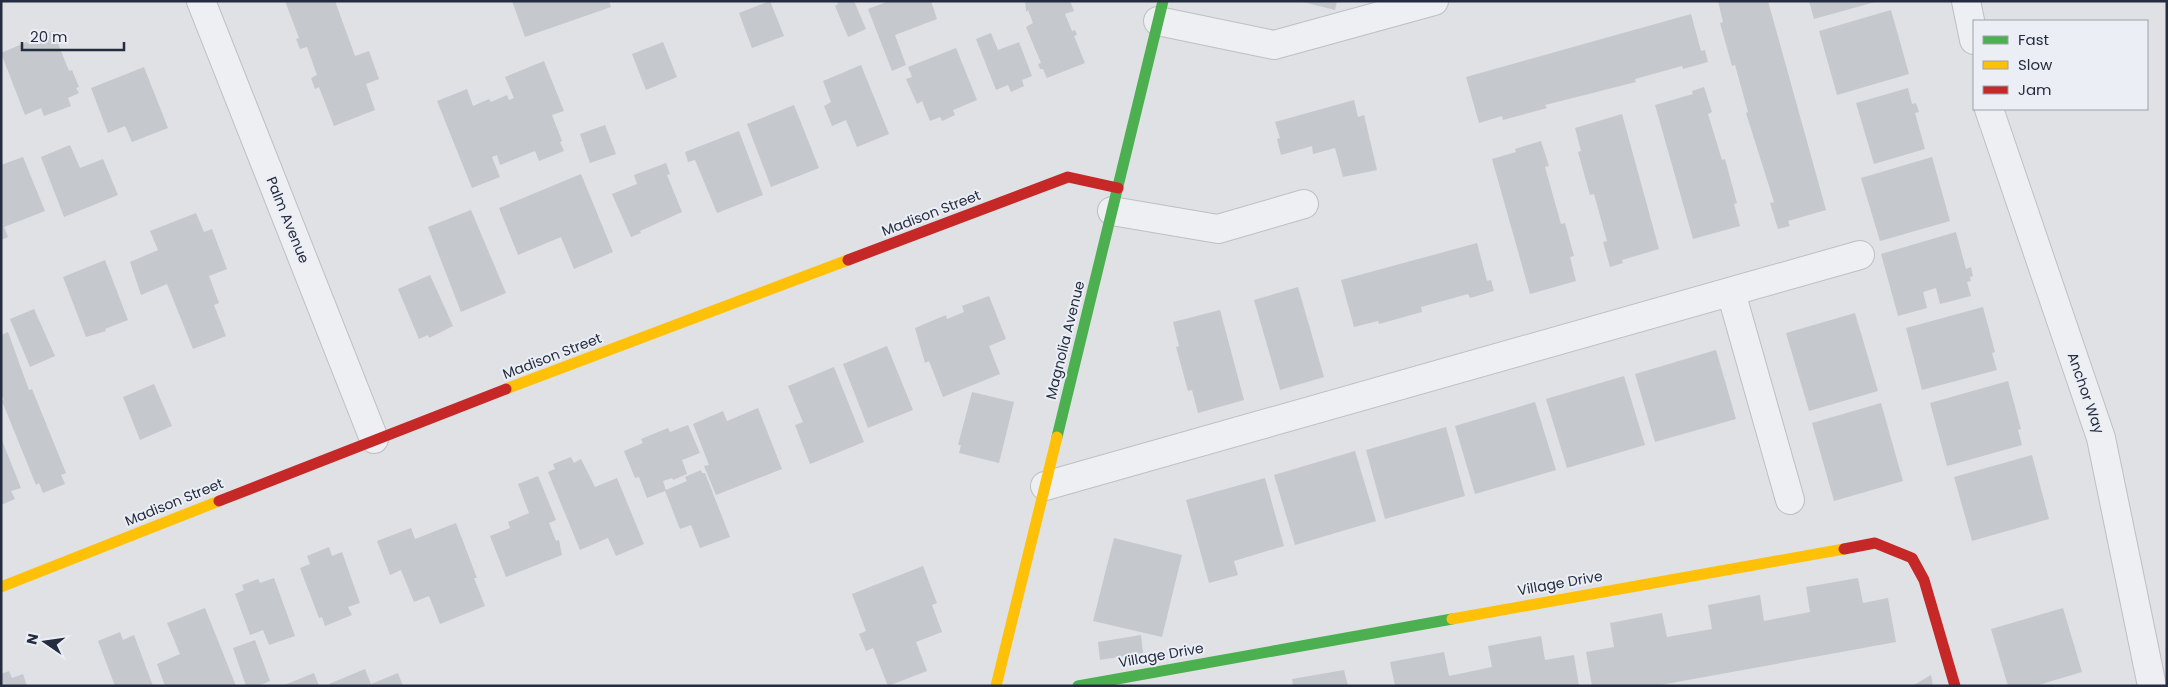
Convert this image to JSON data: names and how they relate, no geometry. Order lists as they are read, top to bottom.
{
  "streets": {
    "street": [
      "Madison Street",
      "Palm Avenue",
      "Magnolia Avenue",
      "Anchor Way",
      "Village Drive"
    ]
  },
  "crossings": [
    ["Madison Street", "Palm Avenue"],
    ["Madison Street", "Magnolia Avenue"]
  ],
  "legend": ["Fast", "Slow", "Jam"],
  "scale_bar": "20 m",
  "north": "left"
}
